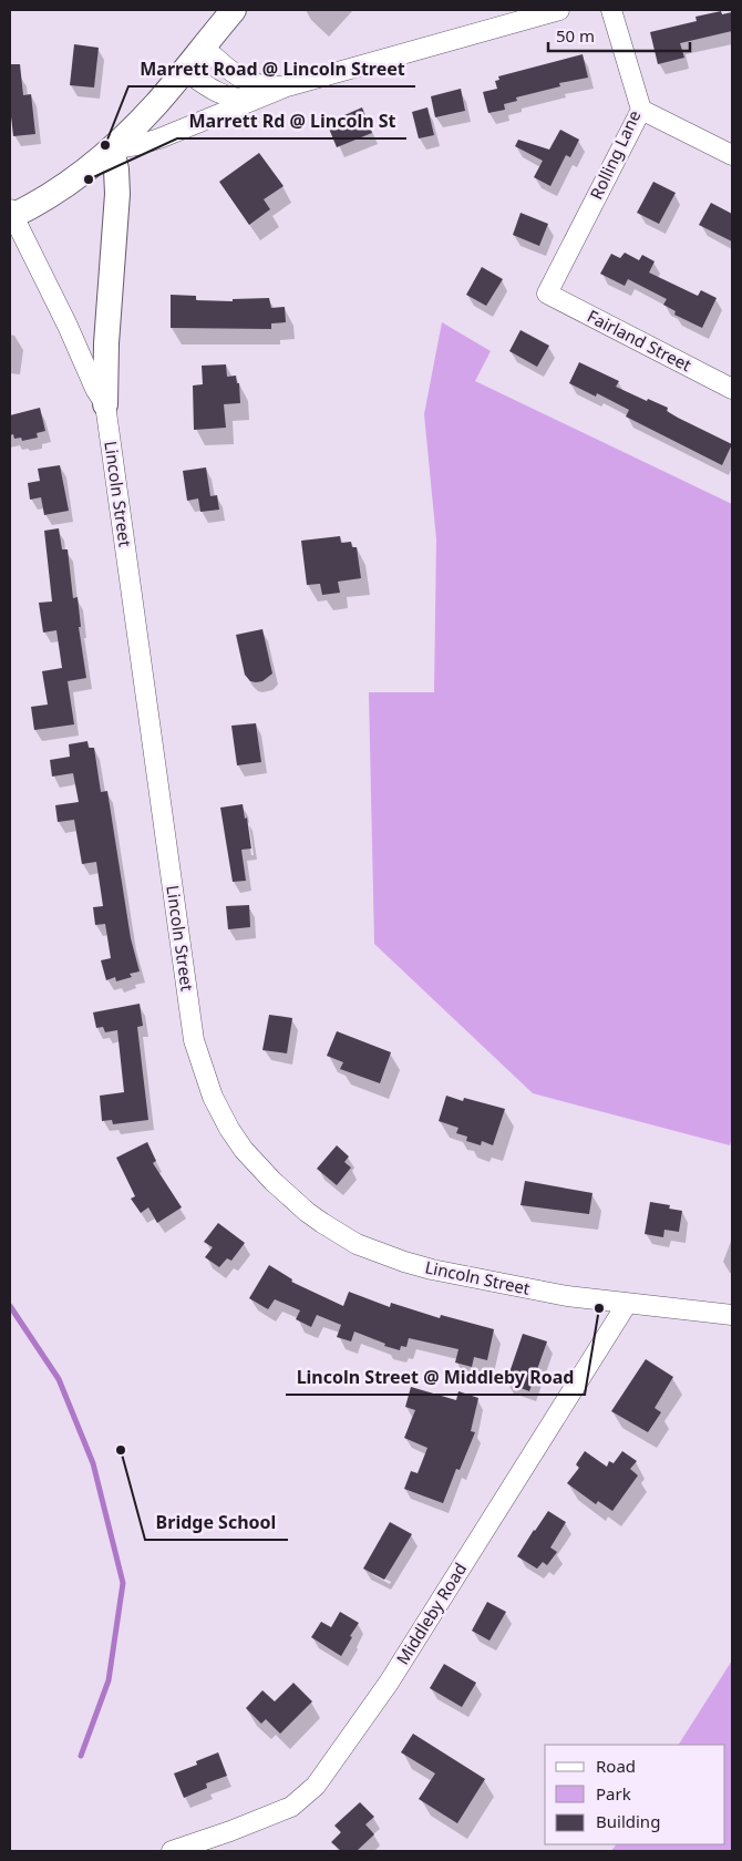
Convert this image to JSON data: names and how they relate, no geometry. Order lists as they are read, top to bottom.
{
  "streets": {
    "street": [
      "Rolling Lane",
      "Fairland Street",
      "Lincoln Street",
      "Middleby Road"
    ]
  },
  "crossings": [
    ["Rolling Lane", "Fairland Street"],
    ["Lincoln Street", "Middleby Road"]
  ],
  "places": [
    "Marrett Road @ Lincoln Street",
    "Marrett Rd @ Lincoln St",
    "Lincoln Street @ Middleby Road",
    "Bridge School"
  ],
  "legend": ["Road", "Park", "Building"],
  "scale_bar": "50 m"
}
